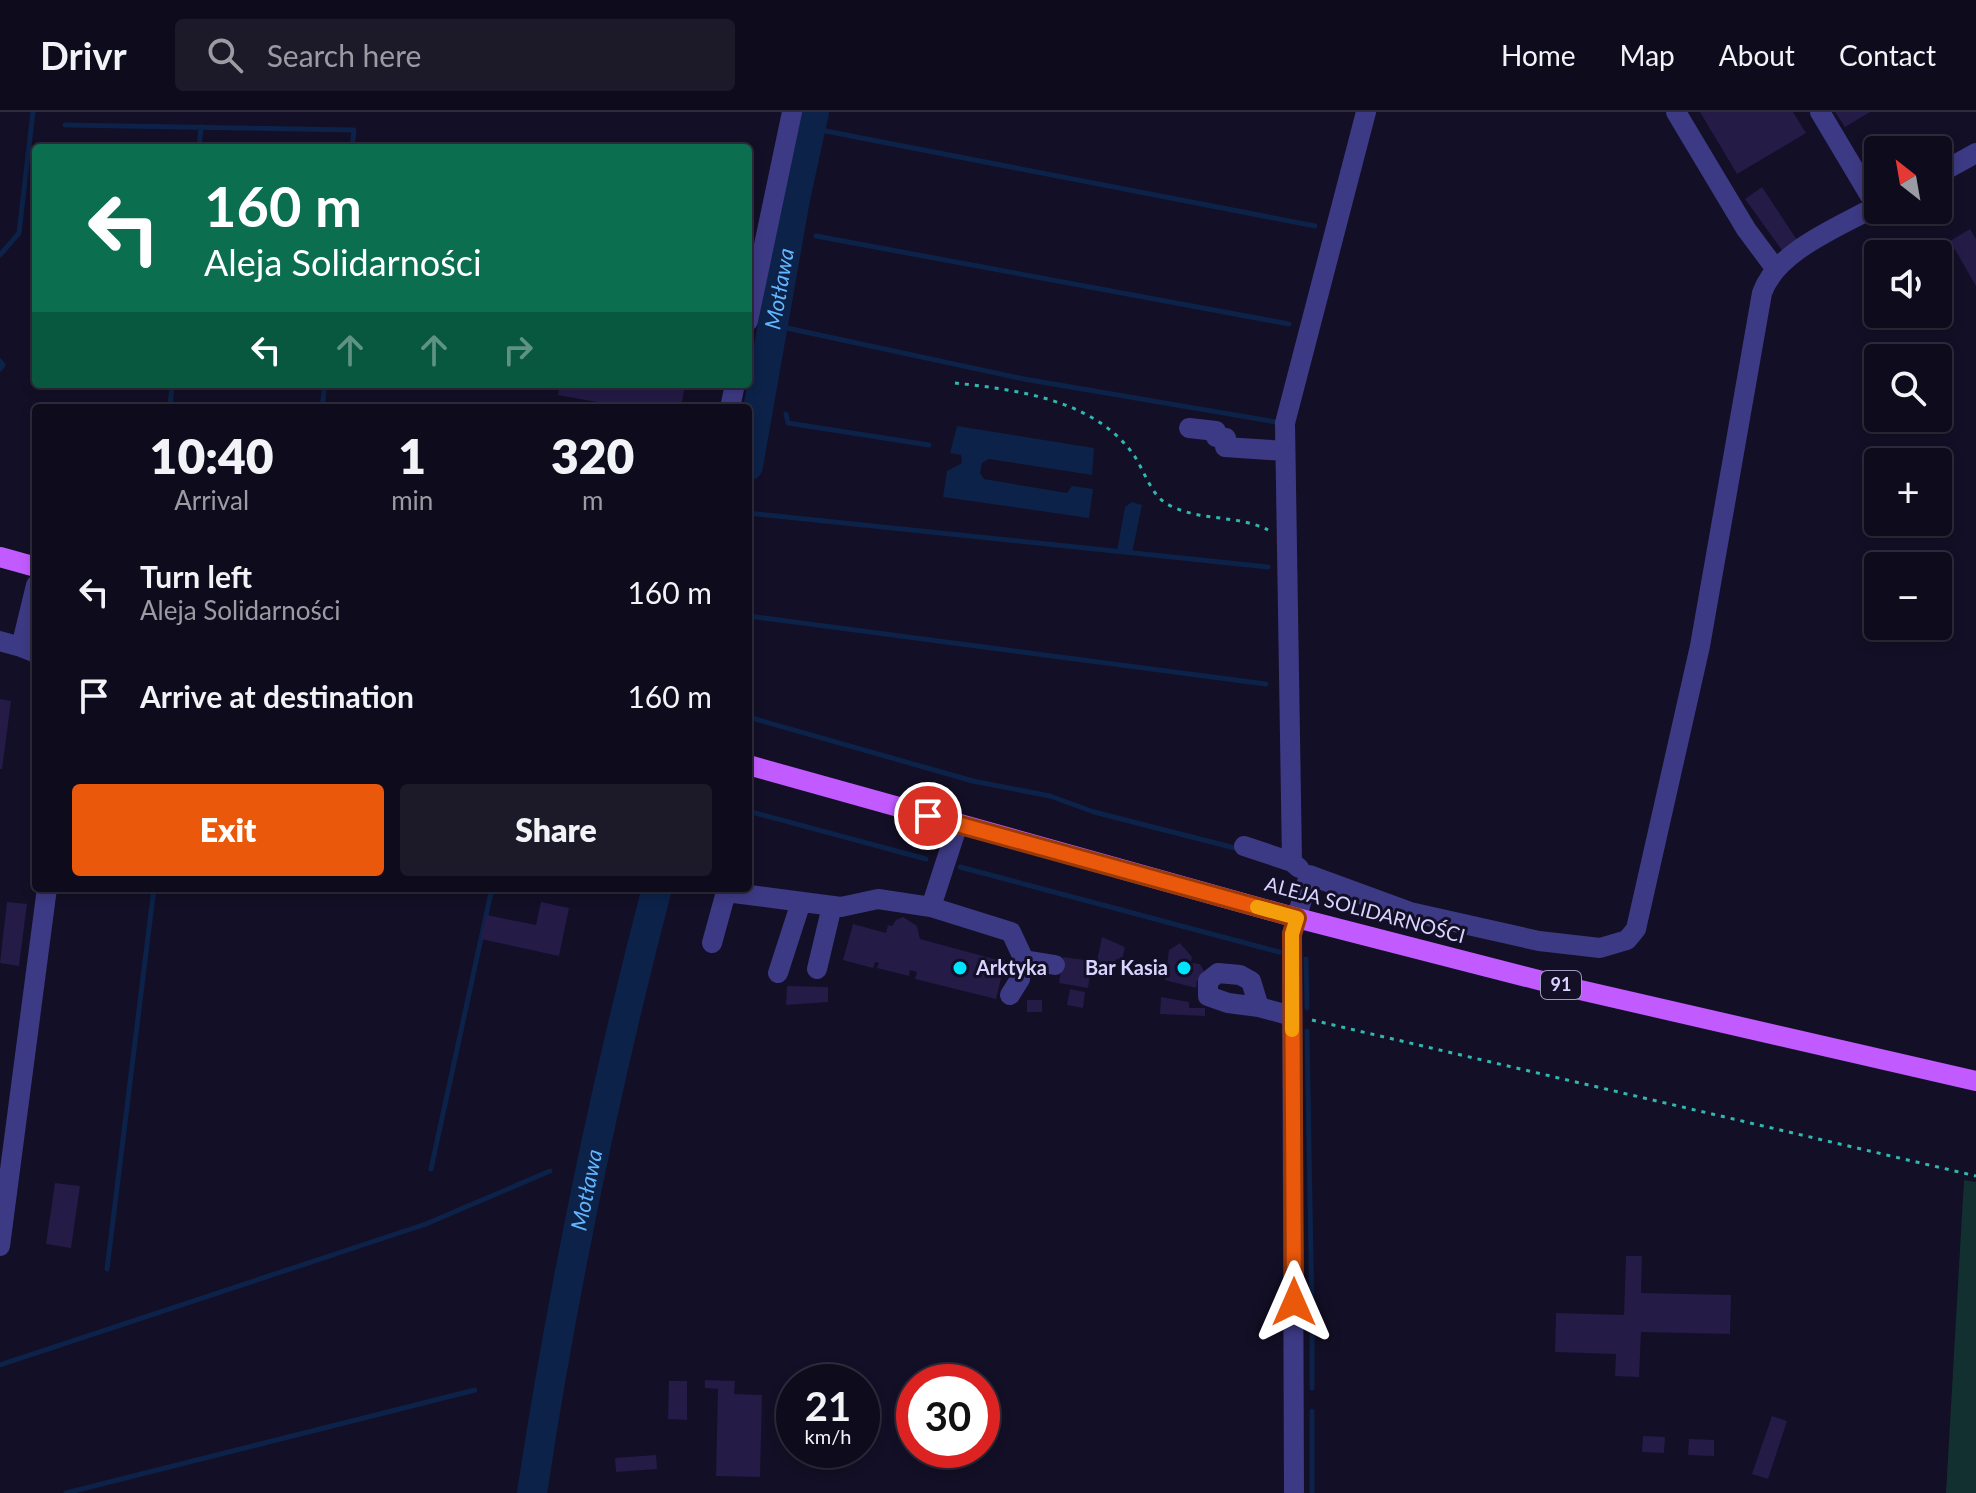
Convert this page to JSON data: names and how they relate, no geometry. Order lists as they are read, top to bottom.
{
  "streets": {
    "main road": ["ALEJA SOLIDARNOŚCI", "91"]
  },
  "water": ["Motława"],
  "places": ["Arktyka", "Bar Kasia"],
  "north": "top left",
  "page": {
    "header": "Drivr",
    "search": "Search here",
    "nav": [
      "Home",
      "Map",
      "About",
      "Contact"
    ],
    "map_buttons": ["+", "−"],
    "turn": ["160 m", "Aleja Solidarności"],
    "eta": [
      "10:40",
      "Arrival",
      "1",
      "min",
      "320",
      "m"
    ],
    "list": [
      {
        "name": "Turn left",
        "note": "Aleja Solidarności",
        "value": "160 m"
      },
      {
        "name": "Arrive at destination",
        "value": "160 m"
      }
    ],
    "buttons": ["Exit", "Share"],
    "speed": "21 km/h",
    "limit": "30"
  }
}
